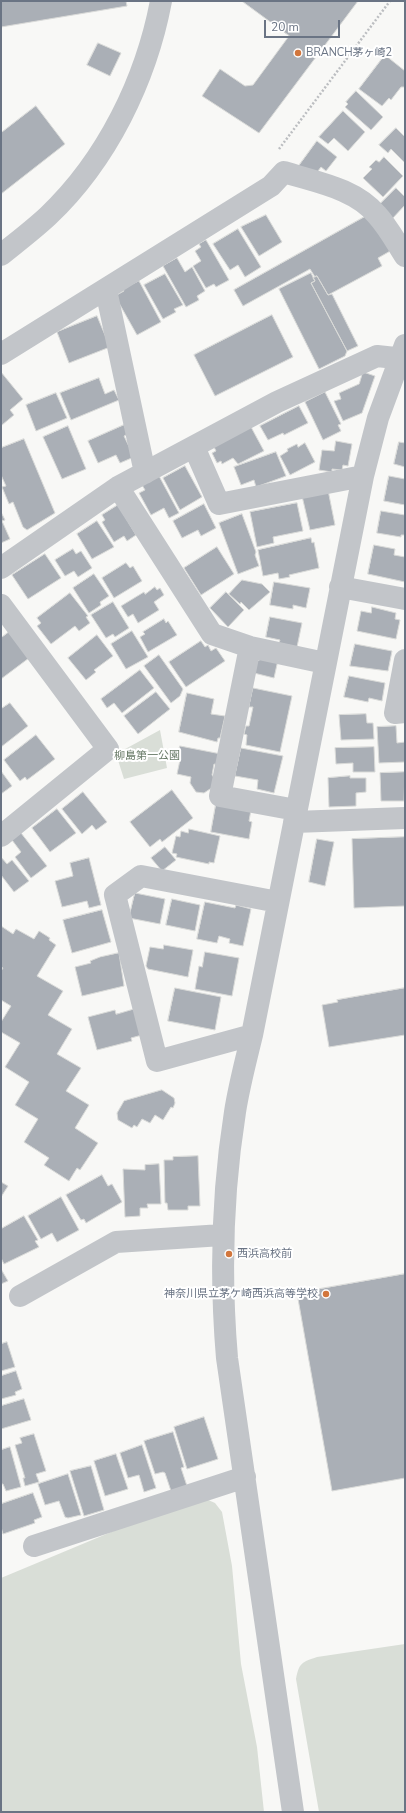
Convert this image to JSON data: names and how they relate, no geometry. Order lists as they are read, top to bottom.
{
  "parks": ["柳島第一公園"],
  "places": ["BRANCH茅ヶ崎2", "西浜高校前", "神奈川県立茅ケ崎西浜高等学校"],
  "scale_bar": "20 m"
}
